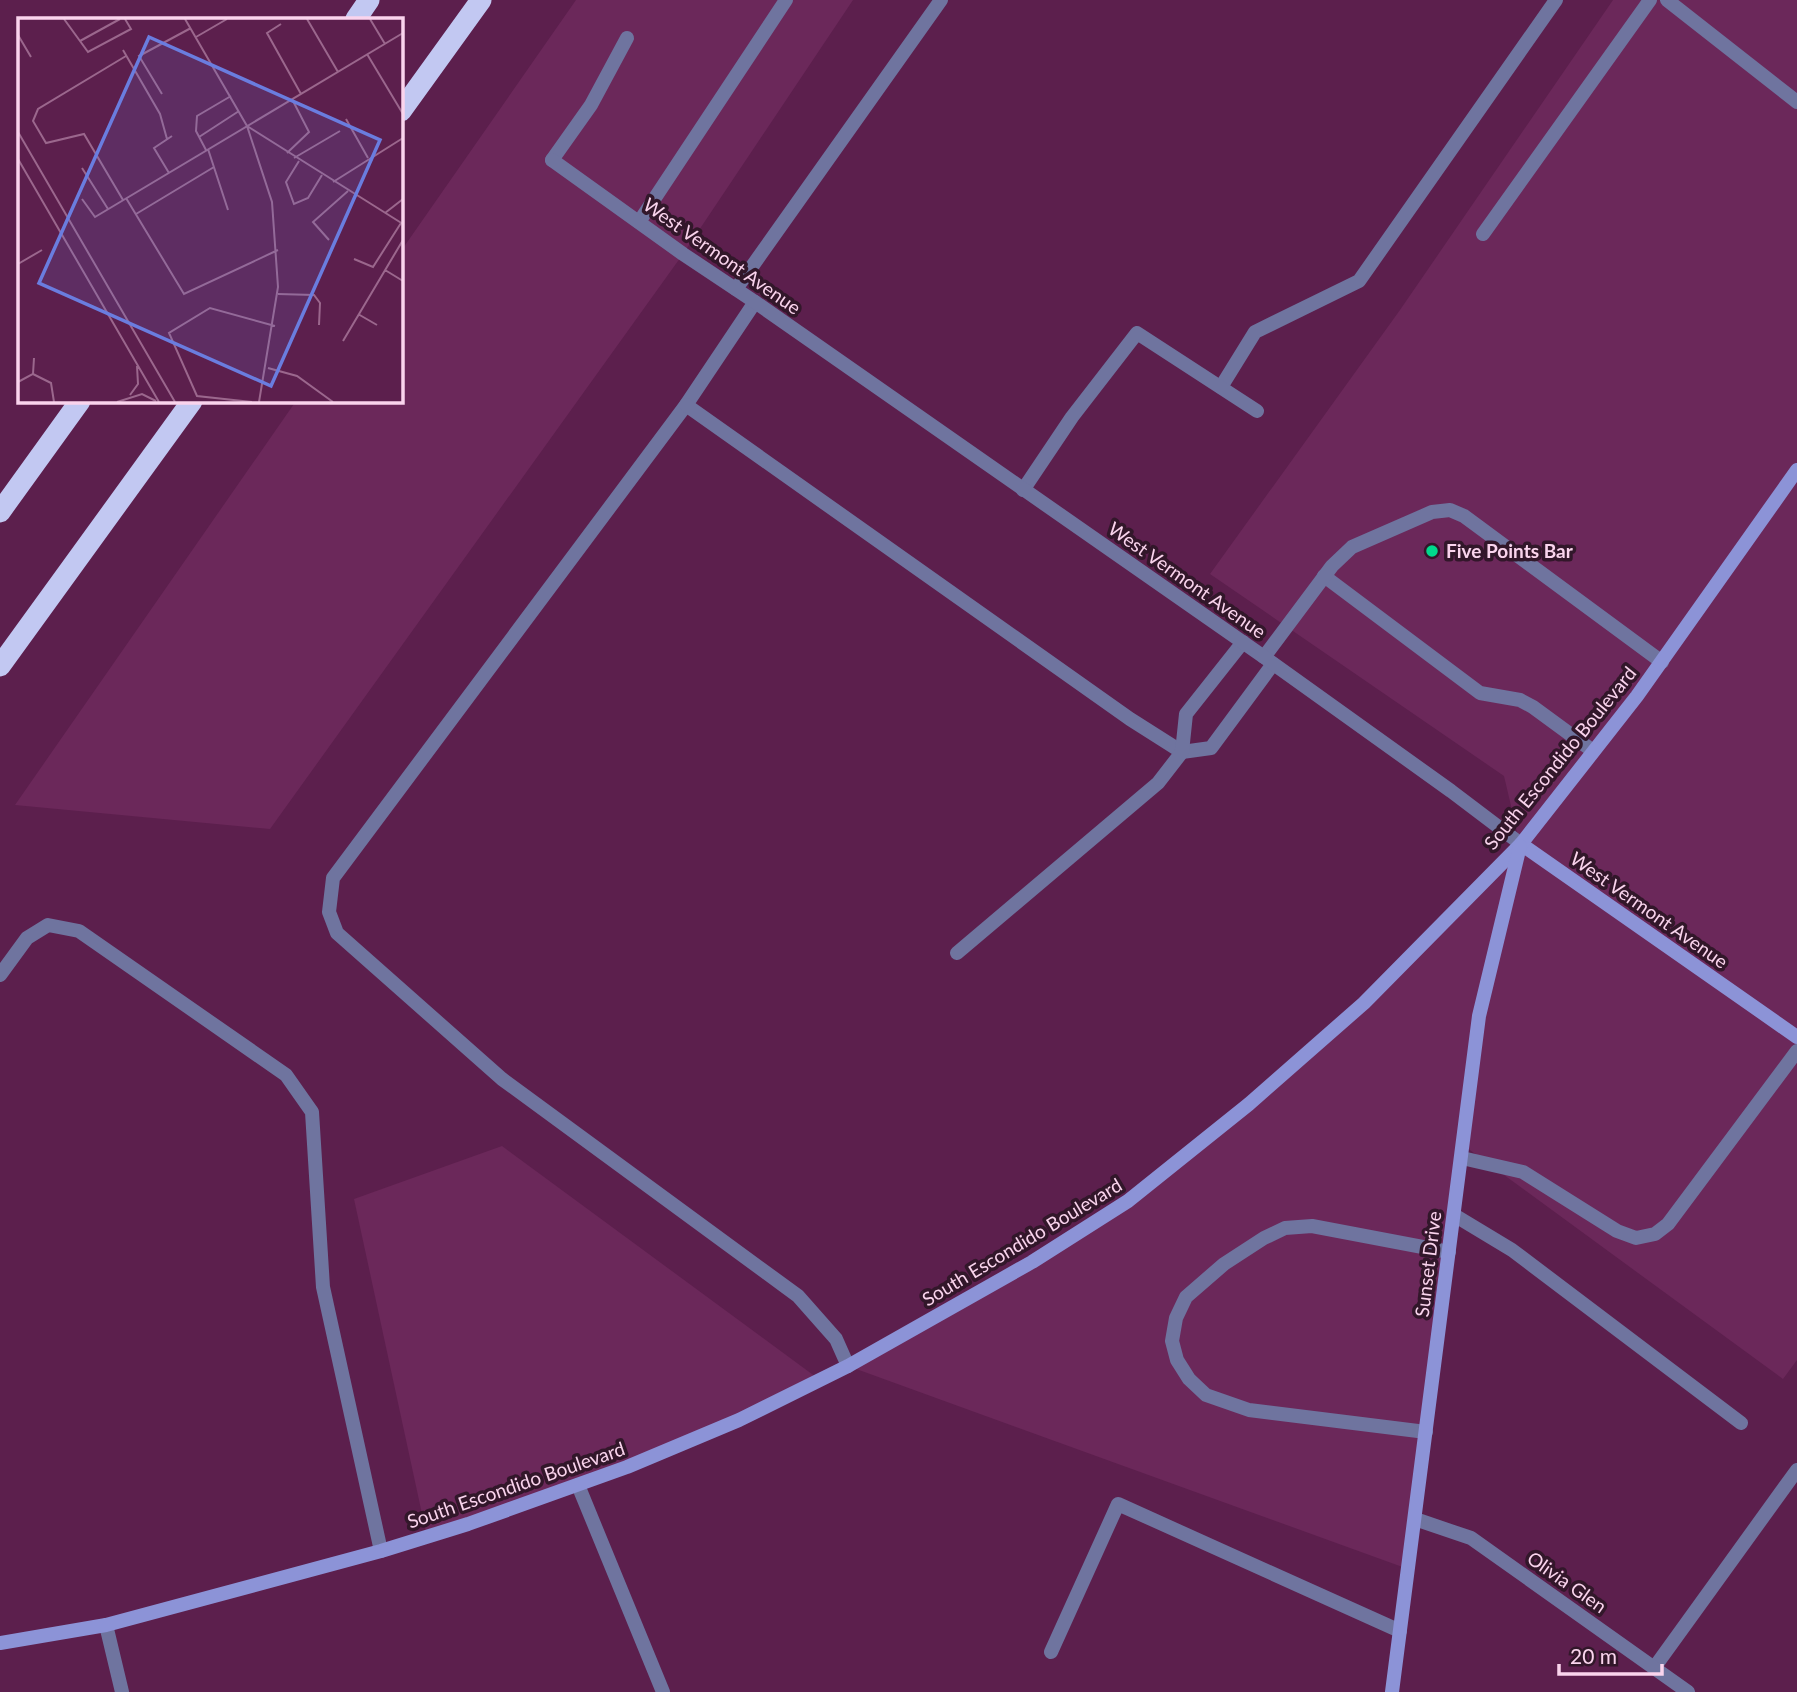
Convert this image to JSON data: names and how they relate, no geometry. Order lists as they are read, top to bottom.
{
  "streets": {
    "main road": ["West Vermont Avenue", "South Escondido Boulevard", "Sunset Drive"],
    "street": ["Olivia Glen"]
  },
  "crossings": [
    ["West Vermont Avenue", "South Escondido Boulevard"],
    ["West Vermont Avenue", "Sunset Drive"],
    ["South Escondido Boulevard", "Sunset Drive"],
    ["Sunset Drive", "Olivia Glen"]
  ],
  "places": ["Five Points Bar"],
  "scale_bar": "20 m"
}
